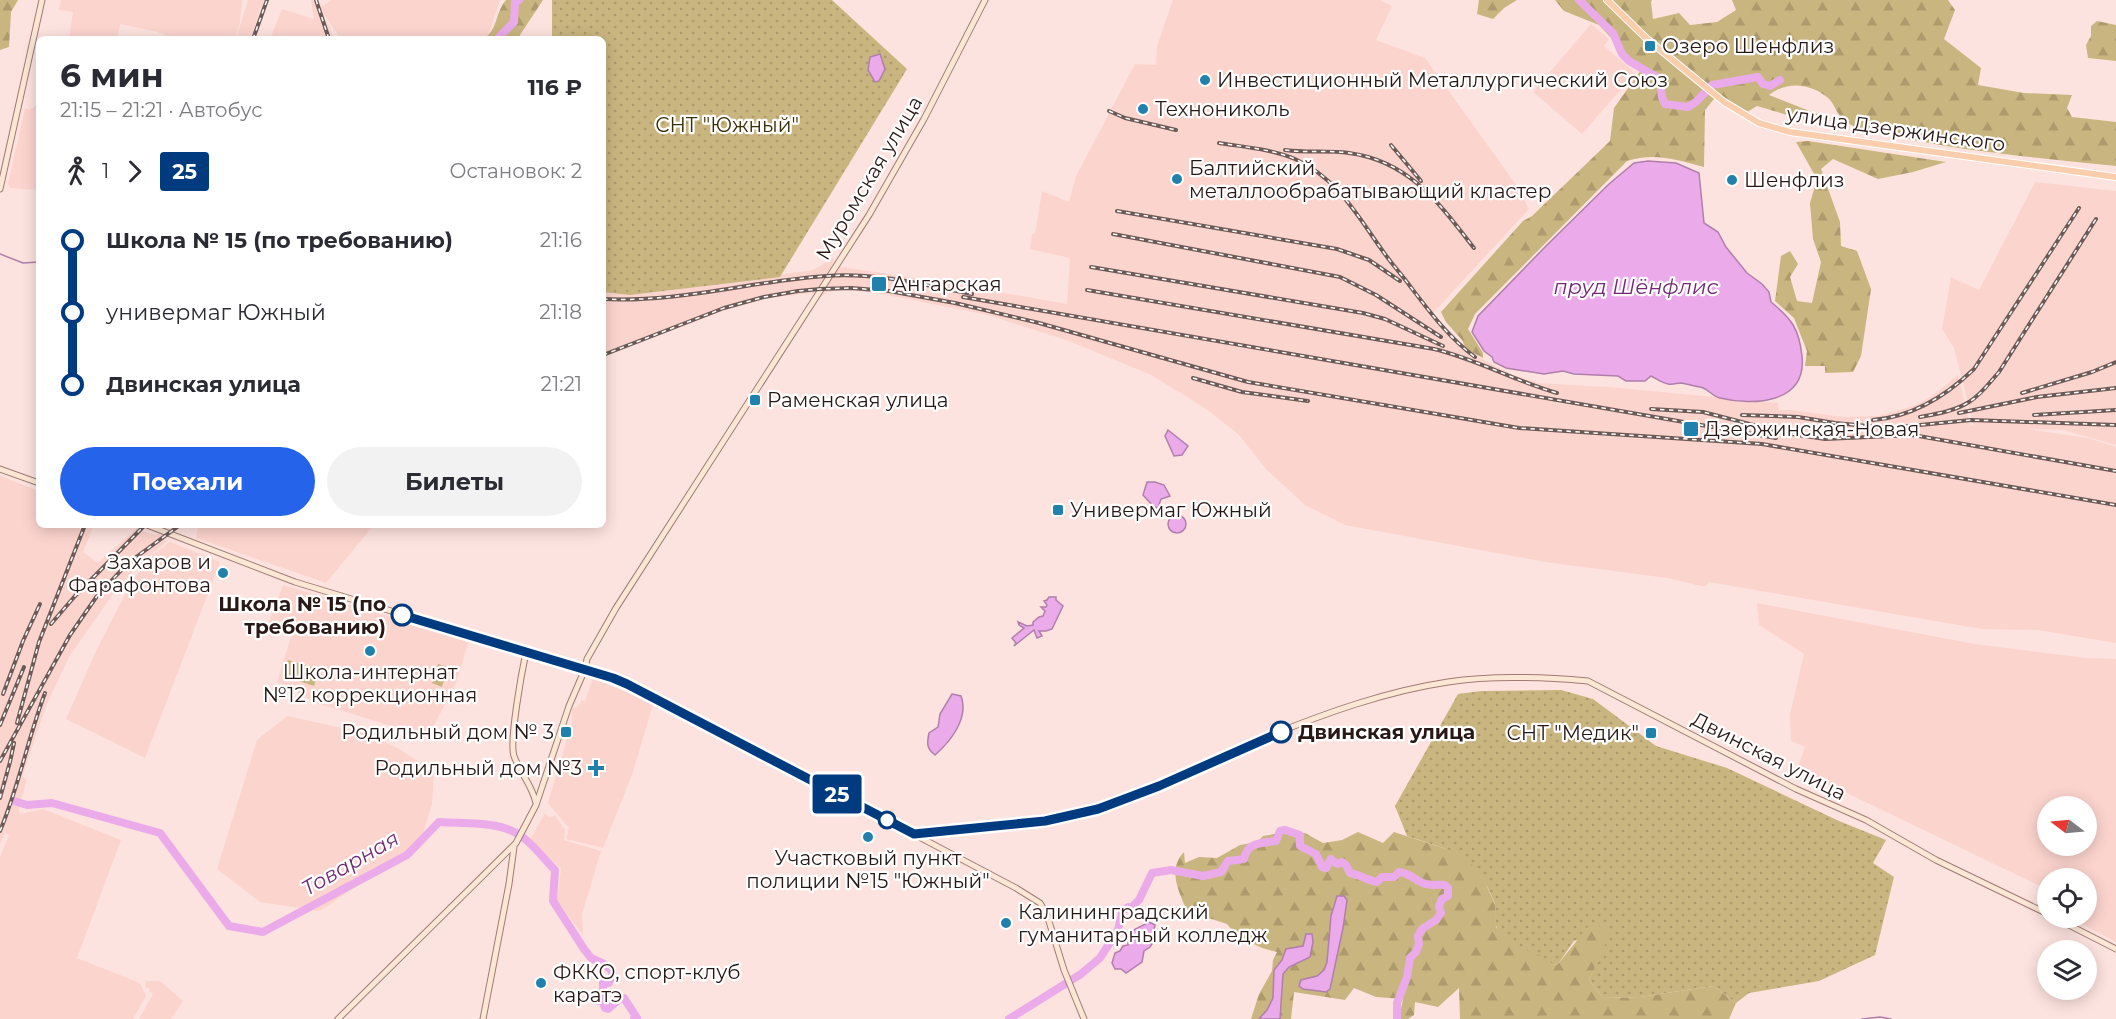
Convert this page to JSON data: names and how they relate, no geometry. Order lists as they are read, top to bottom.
{
  "streets": {
    "main road": ["улица Дзержинского", "Муромская улица", "Двинская улица"]
  },
  "water": ["пруд Шёнфлис", "Товарная"],
  "parks": ["СНТ \"Южный\""],
  "places": {
    "transit": [
      "Озеро Шенфлиз",
      "Ангарская",
      "Раменская улица",
      "Дзержинская-Новая",
      "Универмаг Южный",
      "Родильный дом № 3",
      "СНТ \"Медик\""
    ],
    "other": [
      "Инвестиционный Металлургический Союз",
      "Технониколь",
      "Балтийский металлообрабатывающий кластер",
      "Шенфлиз",
      "Захаров и Фарафонтова",
      "Школа № 15 (по требованию)",
      "Школа-интернат №12 коррекционная",
      "Двинская улица",
      "Участковый пункт полиции №15 \"Южный\"",
      "Калининградский гуманитарный колледж",
      "ФККО, спорт-клуб каратэ"
    ],
    "health": ["Родильный дом №3"]
  },
  "lines": ["bus line 25"],
  "north": "left",
  "page": {
    "on_map": "25",
    "heading": ["6 мин", "21:15 – 21:21 · Автобус", "116 ₽"],
    "legs": ["1", "25", "Остановок: 2"],
    "list": [
      {
        "name": "Школа № 15 (по требованию)",
        "value": "21:16"
      },
      {
        "name": "универмаг Южный",
        "value": "21:18"
      },
      {
        "name": "Двинская улица",
        "value": "21:21"
      }
    ],
    "buttons": ["Поехали", "Билеты"]
  }
}
